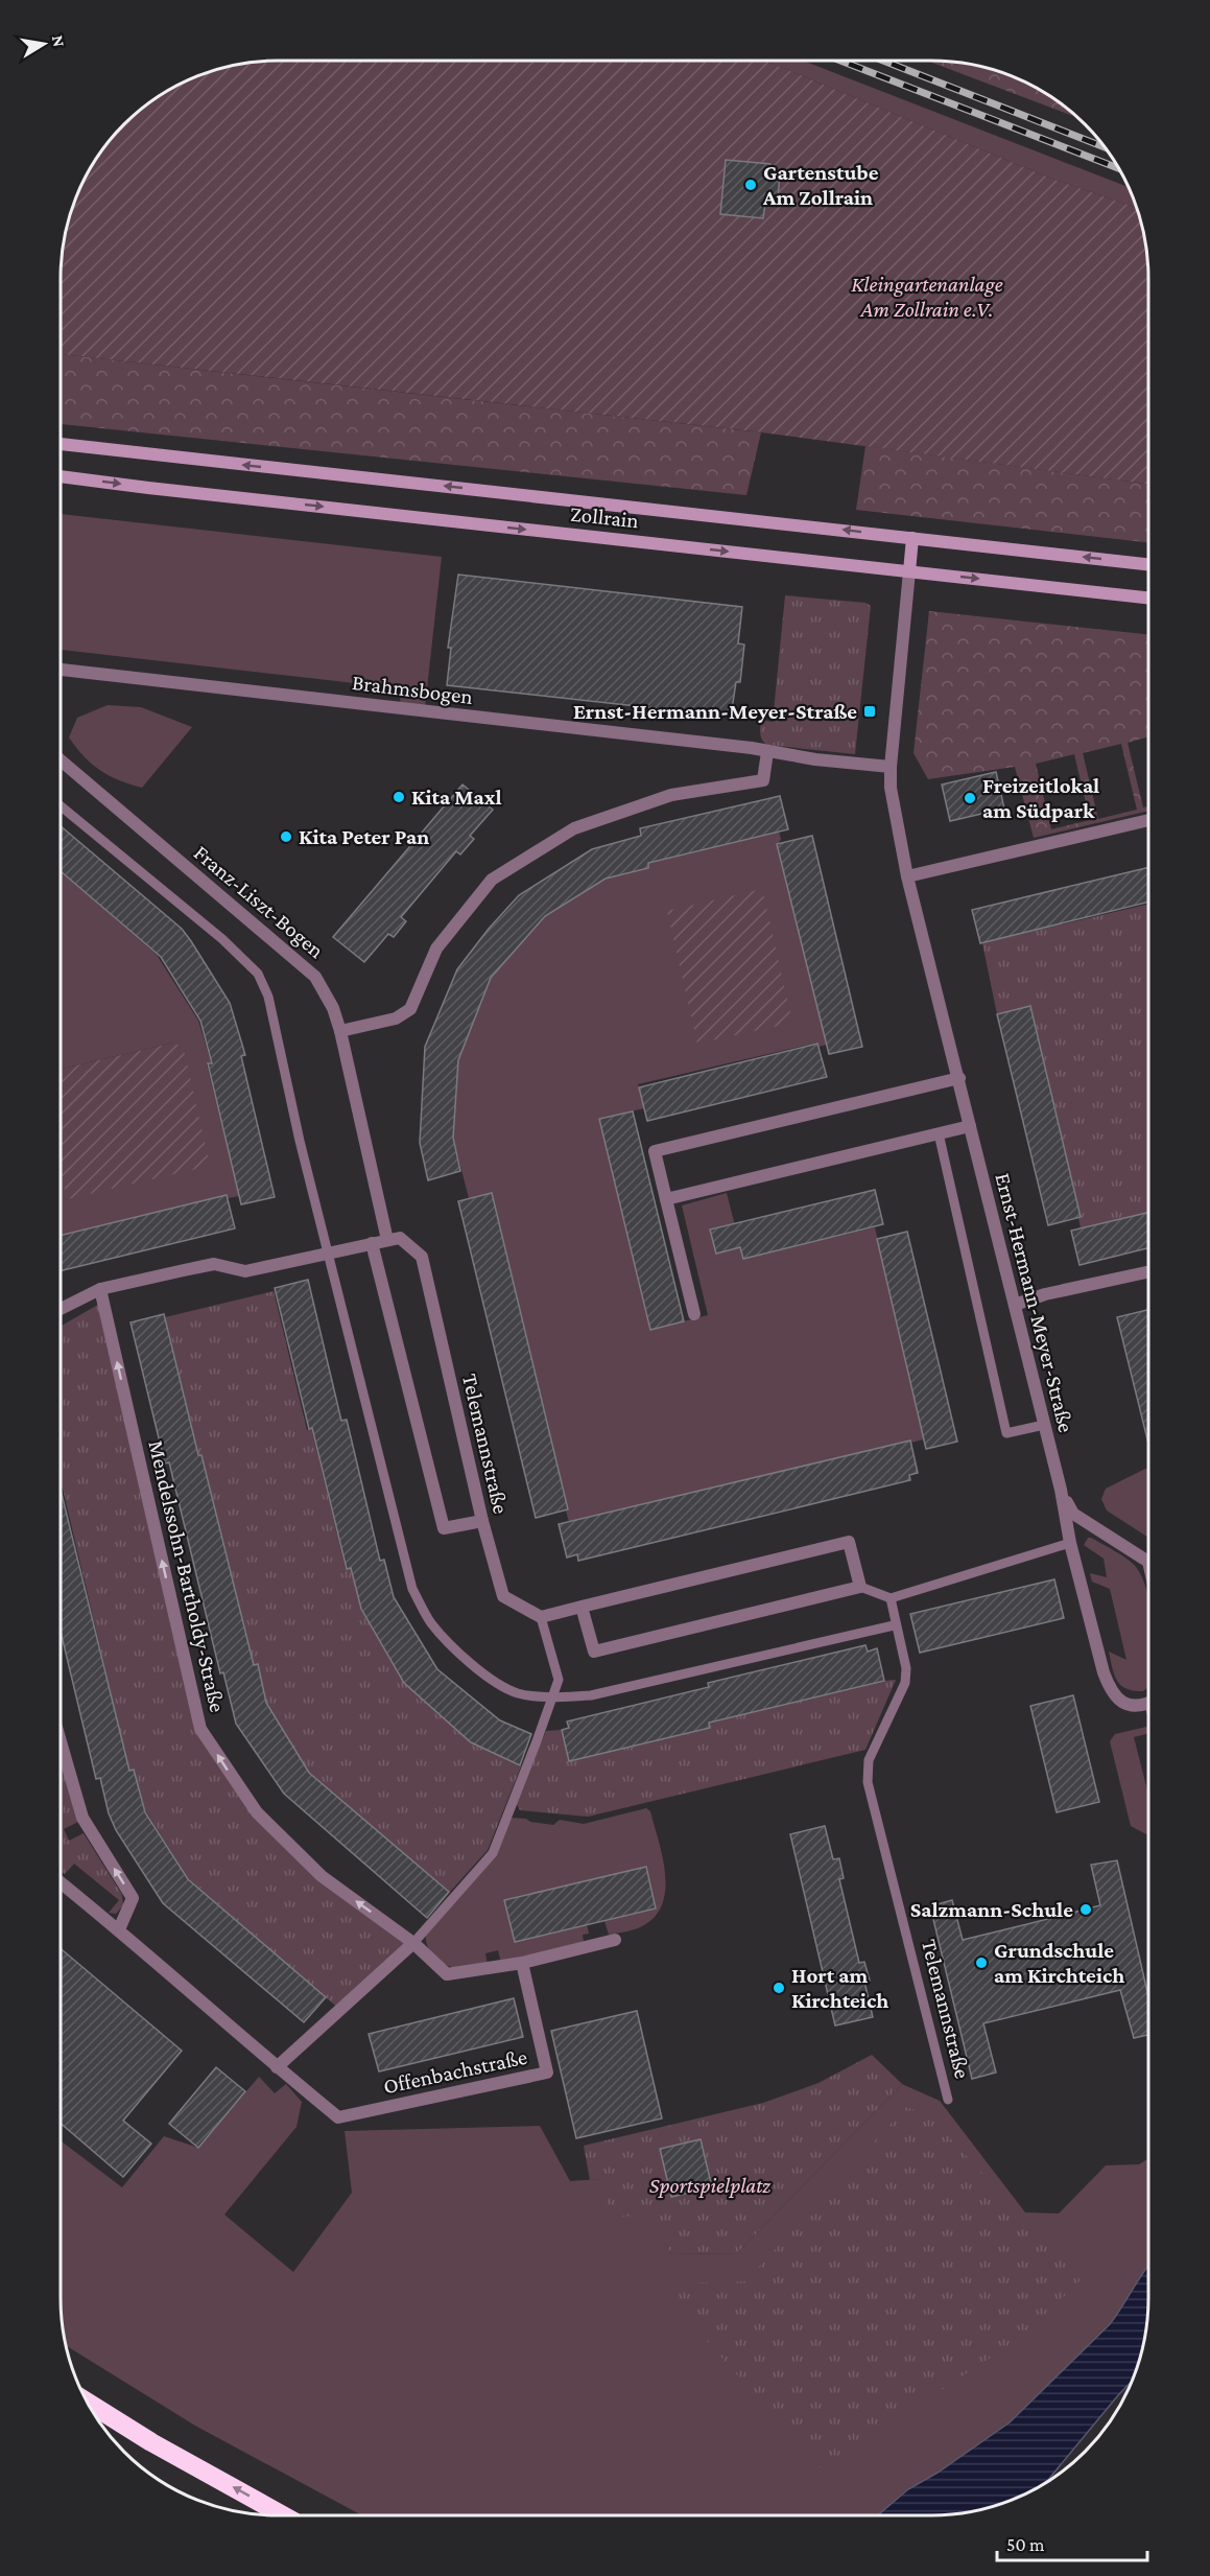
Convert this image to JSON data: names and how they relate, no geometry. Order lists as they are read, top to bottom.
{
  "streets": {
    "main road": ["Zollrain"],
    "street": [
      "Brahmsbogen",
      "Franz-Liszt-Bogen",
      "Ernst-Hermann-Meyer-Straße",
      "Telemannstraße",
      "Mendelssohn-Bartholdy-Straße",
      "Offenbachstraße"
    ]
  },
  "crossings": [
    ["Zollrain", "Ernst-Hermann-Meyer-Straße"],
    ["Brahmsbogen", "Ernst-Hermann-Meyer-Straße"],
    ["Franz-Liszt-Bogen", "Telemannstraße"],
    ["Mendelssohn-Bartholdy-Straße", "Offenbachstraße"]
  ],
  "one_way": ["Mendelssohn-Bartholdy-Straße"],
  "parks": ["Kleingartenanlage Am Zollrain e.V.", "Sportspielplatz"],
  "places": {
    "other": [
      "Gartenstube Am Zollrain",
      "Kita Maxl",
      "Freizeitlokal am Südpark",
      "Kita Peter Pan",
      "Salzmann-Schule",
      "Grundschule am Kirchteich",
      "Hort am Kirchteich"
    ],
    "transit": ["Ernst-Hermann-Meyer-Straße"]
  },
  "scale_bar": "50 m",
  "north": "right"
}
